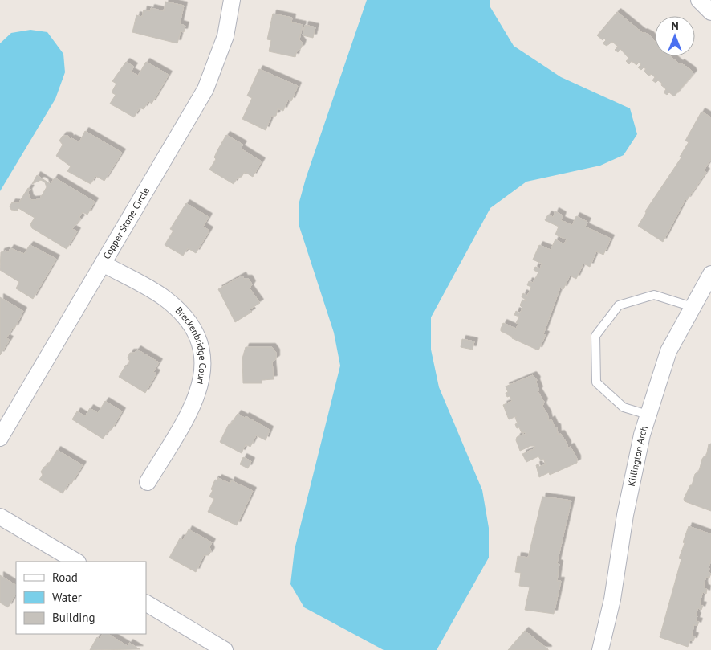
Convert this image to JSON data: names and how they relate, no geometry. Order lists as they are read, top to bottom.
{
  "streets": {
    "street": ["Copper Stone Circle", "Breckenbridge Court", "Killington Arch"]
  },
  "crossings": [
    ["Copper Stone Circle", "Breckenbridge Court"]
  ],
  "legend": ["Road", "Water", "Building"],
  "north": "top"
}
